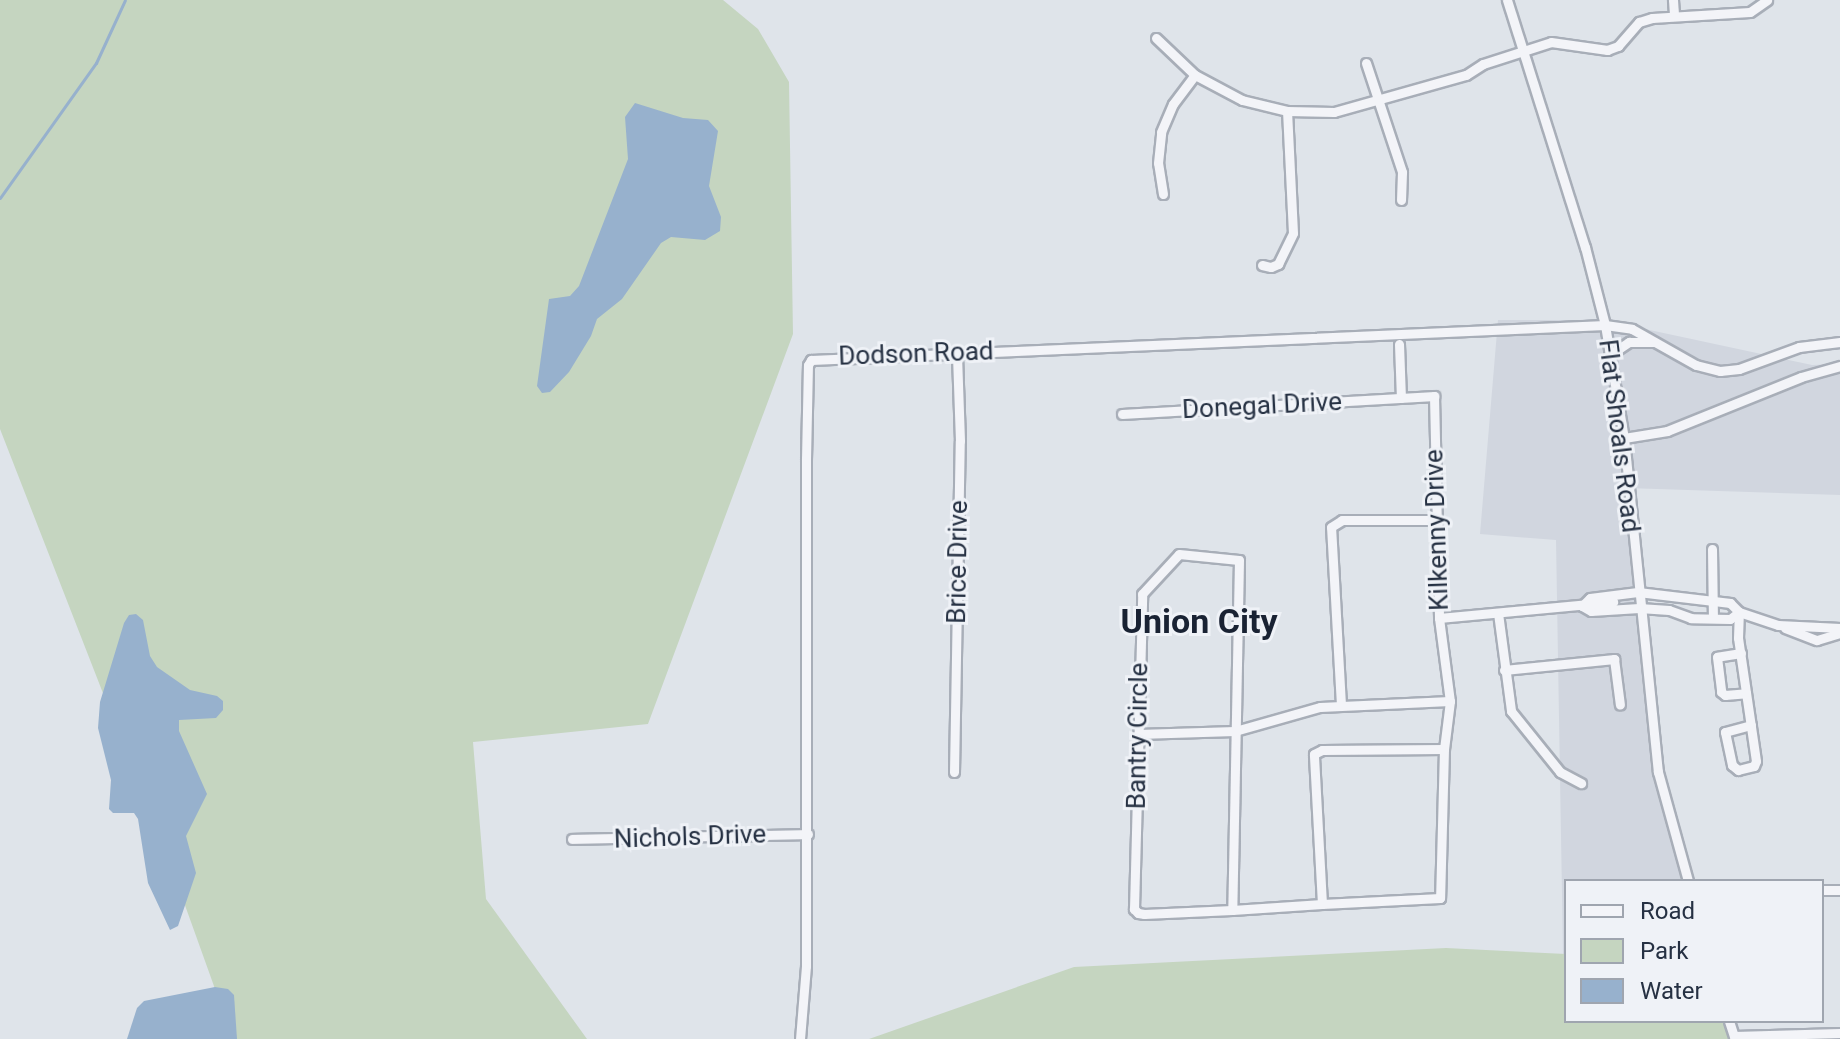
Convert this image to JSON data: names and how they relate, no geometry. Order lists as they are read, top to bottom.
{
  "streets": {
    "street": [
      "Dodson Road",
      "Donegal Drive",
      "Flat Shoals Road",
      "Kilkenny Drive",
      "Brice Drive",
      "Bantry Circle",
      "Nichols Drive"
    ]
  },
  "crossings": [
    ["Dodson Road", "Flat Shoals Road"],
    ["Dodson Road", "Brice Drive"],
    ["Dodson Road", "Nichols Drive"],
    ["Donegal Drive", "Kilkenny Drive"]
  ],
  "districts": ["Union City"],
  "legend": ["Road", "Park", "Water"]
}
